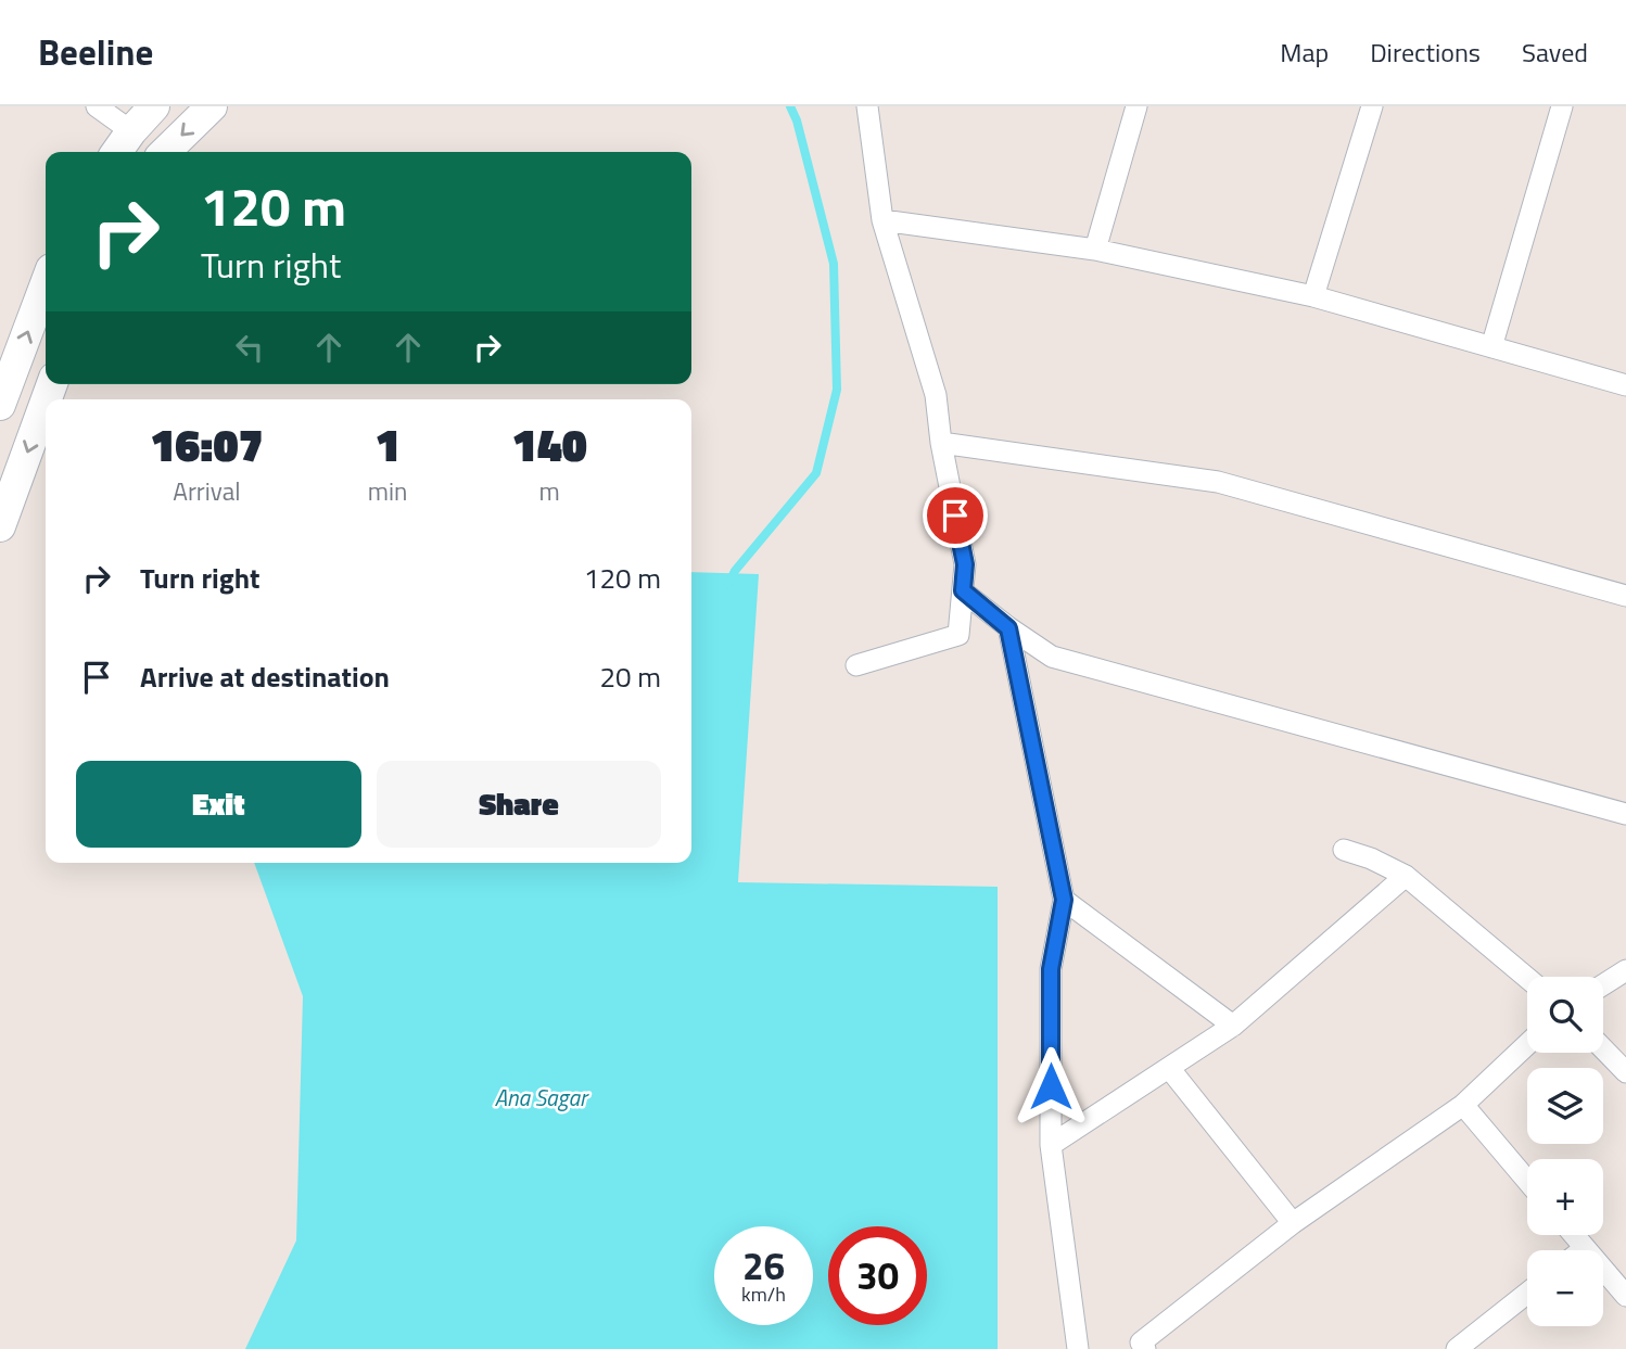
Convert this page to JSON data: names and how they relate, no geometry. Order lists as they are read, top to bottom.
{
  "water": ["Ana Sagar"],
  "page": {
    "header": "Beeline",
    "nav": ["Map", "Directions", "Saved"],
    "turn": ["120 m", "Turn right"],
    "eta": [
      "16:07",
      "Arrival",
      "1",
      "min",
      "140",
      "m"
    ],
    "list": [
      {
        "name": "Turn right",
        "value": "120 m"
      },
      {
        "name": "Arrive at destination",
        "value": "20 m"
      }
    ],
    "buttons": ["Exit", "Share"],
    "map_buttons": ["+", "−"],
    "speed": "26 km/h",
    "limit": "30"
  }
}
